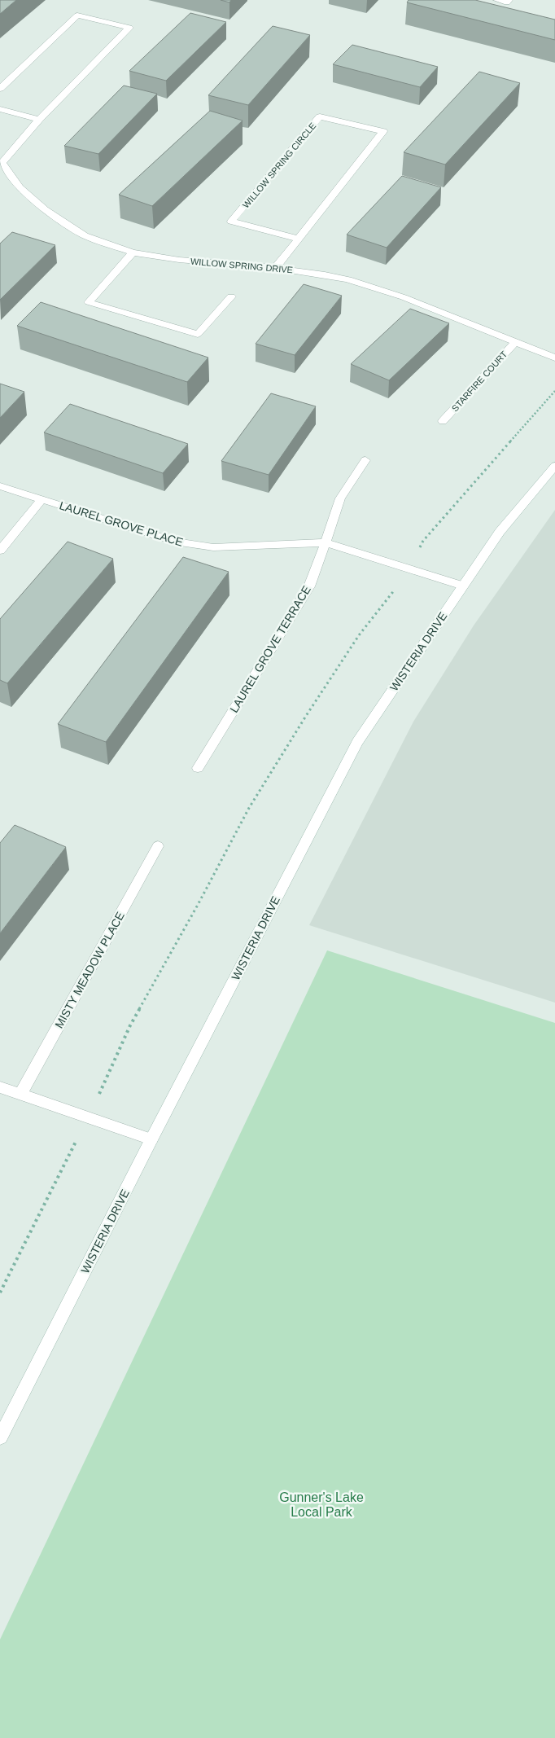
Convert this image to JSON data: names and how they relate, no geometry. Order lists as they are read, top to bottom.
{
  "streets": {
    "street": [
      "WILLOW SPRING CIRCLE",
      "WILLOW SPRING DRIVE",
      "STARFIRE COURT",
      "LAUREL GROVE PLACE",
      "LAUREL GROVE TERRACE",
      "WISTERIA DRIVE",
      "MISTY MEADOW PLACE"
    ]
  },
  "crossings": [
    ["WILLOW SPRING CIRCLE", "WILLOW SPRING DRIVE"],
    ["WILLOW SPRING DRIVE", "STARFIRE COURT"],
    ["LAUREL GROVE PLACE", "LAUREL GROVE TERRACE"],
    ["LAUREL GROVE PLACE", "WISTERIA DRIVE"]
  ],
  "parks": ["Gunner's Lake Local Park"]
}
